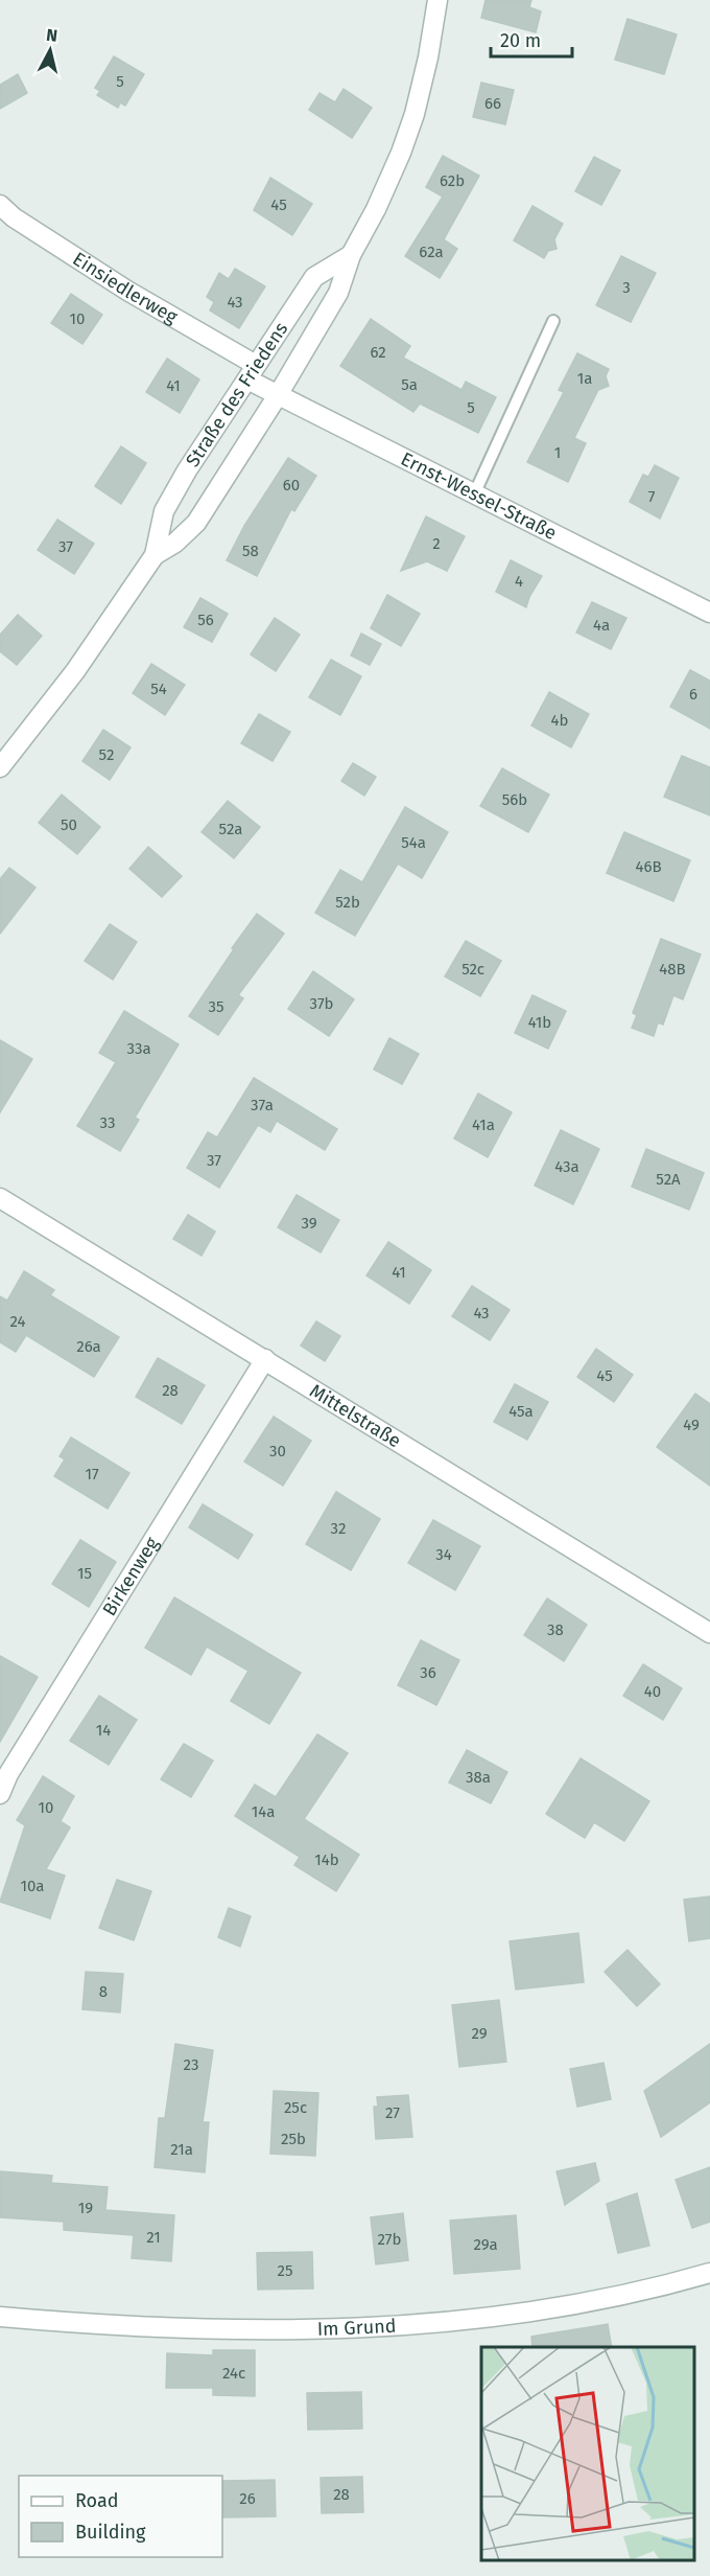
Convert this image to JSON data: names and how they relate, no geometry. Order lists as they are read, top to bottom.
{
  "streets": {
    "street": [
      "Einsiedlerweg",
      "Straße des Friedens",
      "Ernst-Wessel-Straße",
      "Mittelstraße",
      "Birkenweg",
      "Im Grund"
    ]
  },
  "crossings": [
    ["Einsiedlerweg", "Straße des Friedens"],
    ["Einsiedlerweg", "Ernst-Wessel-Straße"],
    ["Straße des Friedens", "Ernst-Wessel-Straße"],
    ["Mittelstraße", "Birkenweg"]
  ],
  "house_numbers": [
    "5",
    "66",
    "62b",
    "45",
    "62a",
    "3",
    "43",
    "10",
    "62",
    "1a",
    "5a",
    "41",
    "5",
    "1",
    "60",
    "7",
    "2",
    "37",
    "58",
    "4",
    "56",
    "4a",
    "54",
    "6",
    "4b",
    "52",
    "56b",
    "50",
    "52a",
    "54a",
    "46B",
    "52b",
    "52c",
    "48B",
    "37b",
    "35",
    "41b",
    "33a",
    "37a",
    "33",
    "41a",
    "37",
    "43a",
    "52A",
    "39",
    "41",
    "43",
    "24",
    "26a",
    "45",
    "28",
    "45a",
    "49",
    "30",
    "17",
    "32",
    "34",
    "15",
    "38",
    "36",
    "40",
    "14",
    "38a",
    "10",
    "14a",
    "14b",
    "10a",
    "8",
    "29",
    "23",
    "25c",
    "27",
    "25b",
    "21a",
    "19",
    "21",
    "27b",
    "29a",
    "25",
    "24c",
    "28",
    "26"
  ],
  "legend": ["Road", "Building"],
  "scale_bar": "20 m",
  "north": "top"
}
